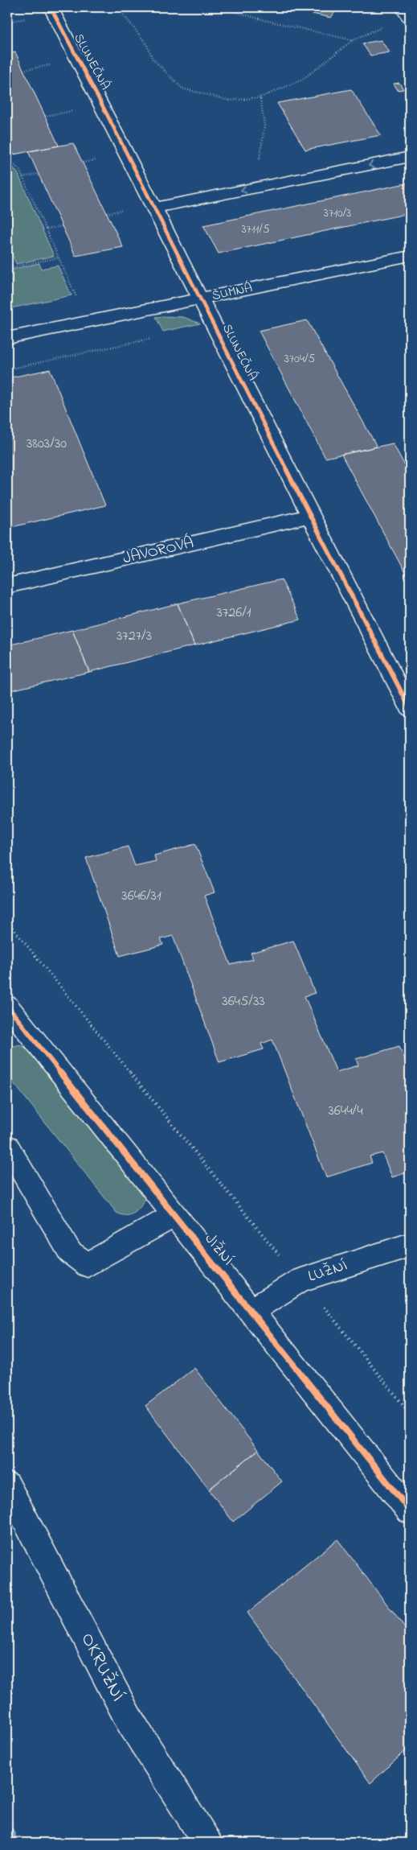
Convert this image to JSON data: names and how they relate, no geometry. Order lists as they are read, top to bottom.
{
  "streets": {
    "street": [
      "SLUNEČNÁ",
      "ŠUMNÁ",
      "JAVOROVÁ",
      "JIŽNÍ",
      "LUŽNÍ",
      "OKRUŽNÍ"
    ]
  },
  "crossings": [
    ["SLUNEČNÁ", "ŠUMNÁ"],
    ["SLUNEČNÁ", "JAVOROVÁ"],
    ["JIŽNÍ", "LUŽNÍ"]
  ],
  "house_numbers": [
    "3710/3",
    "3711/5",
    "3704/5",
    "3803/30",
    "3726/1",
    "3727/3",
    "3646/31",
    "3645/33",
    "3644/4"
  ]
}
